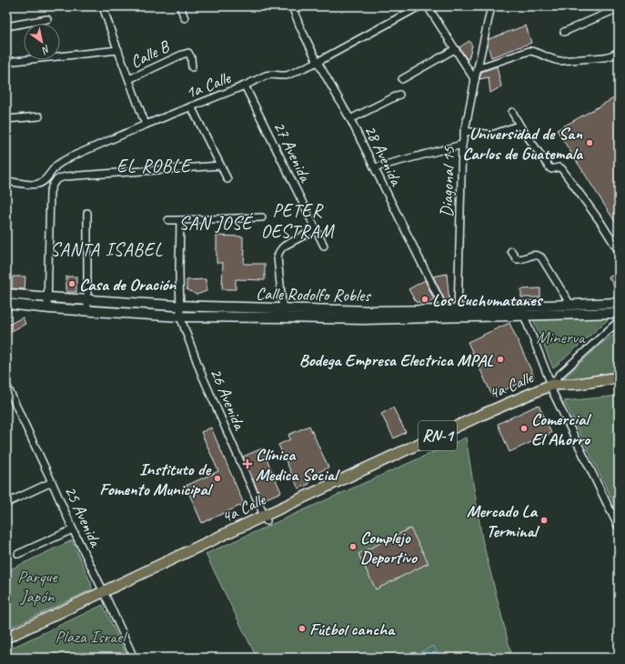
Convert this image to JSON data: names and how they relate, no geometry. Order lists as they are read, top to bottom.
{
  "streets": {
    "main road": ["Calle Rodolfo Robles", "4a Calle", "RN-1"],
    "street": [
      "Calle B",
      "1a Calle",
      "27 Avenida",
      "28 Avenida",
      "Diagonal 15",
      "26 Avenida",
      "25 Avenida"
    ]
  },
  "crossings": [
    ["1a Calle", "27 Avenida"],
    ["1a Calle", "28 Avenida"],
    ["28 Avenida", "Calle Rodolfo Robles"],
    ["Diagonal 15", "Calle Rodolfo Robles"],
    ["Calle Rodolfo Robles", "26 Avenida"],
    ["4a Calle", "26 Avenida"],
    ["4a Calle", "25 Avenida"]
  ],
  "districts": [
    "EL ROBLE",
    "PETER OESTRAM",
    "SAN JOSÉ",
    "SANTA ISABEL"
  ],
  "parks": ["Minerva", "Parque Japón", "Plaza Israel"],
  "places": {
    "other": [
      "Universidad de San Carlos de Guatemala",
      "Casa de Oración",
      "Los Cuchumatanes",
      "Bodega Empresa Electrica MPAL",
      "Comercial El Ahorro",
      "Instituto de Fomento Municipal",
      "Mercado La Terminal",
      "Complejo Deportivo",
      "Fútbol cancha"
    ],
    "health": ["Clínica Medica Social"]
  },
  "north": "bottom right"
}
